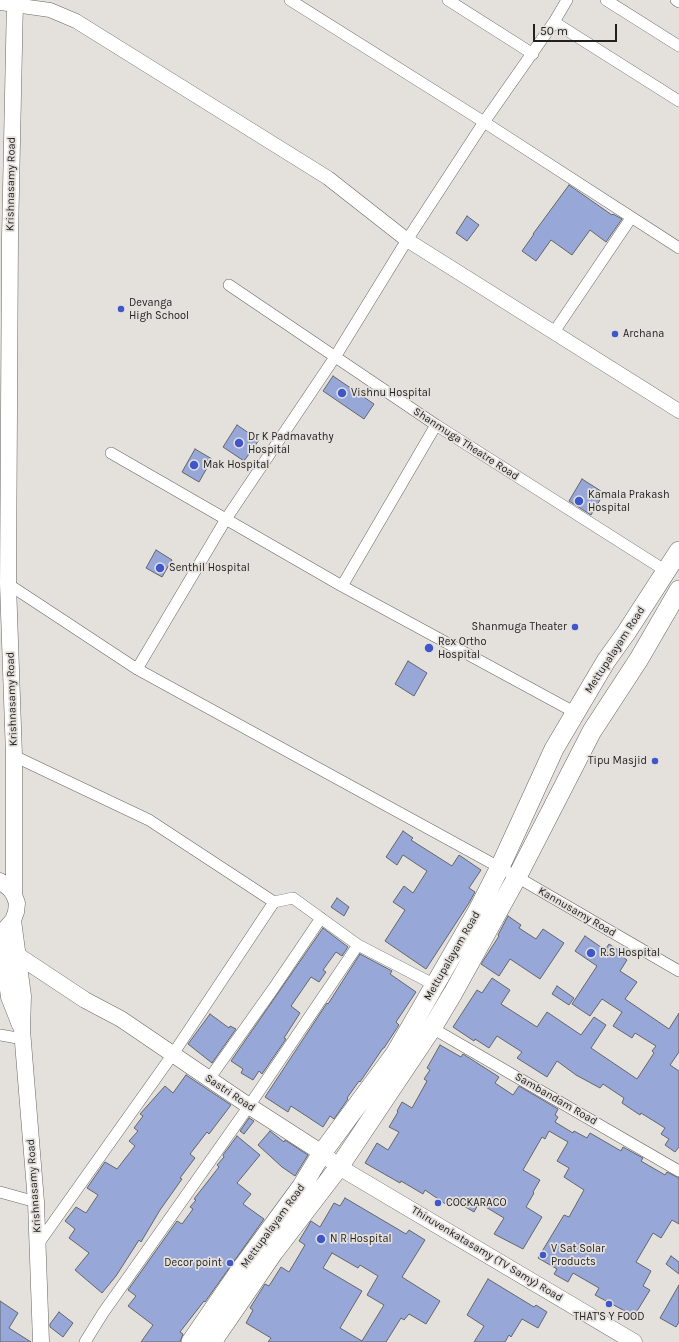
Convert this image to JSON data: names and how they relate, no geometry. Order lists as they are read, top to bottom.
{
  "streets": {
    "highway": ["Mettupalayam Road"],
    "main road": ["Krishnasamy Road", "Sastri Road", "Thiruvenkatasamy (TV Samy) Road"],
    "street": ["Shanmuga Theatre Road", "Kannusamy Road", "Sambandam Road"]
  },
  "crossings": [
    ["Krishnasamy Road", "Kannusamy Road"],
    ["Krishnasamy Road", "Sastri Road"],
    ["Shanmuga Theatre Road", "Mettupalayam Road"],
    ["Mettupalayam Road", "Kannusamy Road"],
    ["Mettupalayam Road", "Sastri Road"],
    ["Mettupalayam Road", "Sambandam Road"],
    ["Mettupalayam Road", "Thiruvenkatasamy (TV Samy) Road"],
    ["Sastri Road", "Thiruvenkatasamy (TV Samy) Road"]
  ],
  "places": [
    "Devanga High School",
    "Archana",
    "Vishnu Hospital",
    "Dr K Padmavathy Hospital",
    "Mak Hospital",
    "Kamala Prakash Hospital",
    "Senthil Hospital",
    "Shanmuga Theater",
    "Rex Ortho Hospital",
    "Tipu Masjid",
    "R.S Hospital",
    "COCKARACO",
    "N R Hospital",
    "V Sat Solar Products",
    "Decor point",
    "THAT'S Y FOOD"
  ],
  "scale_bar": "50 m"
}
